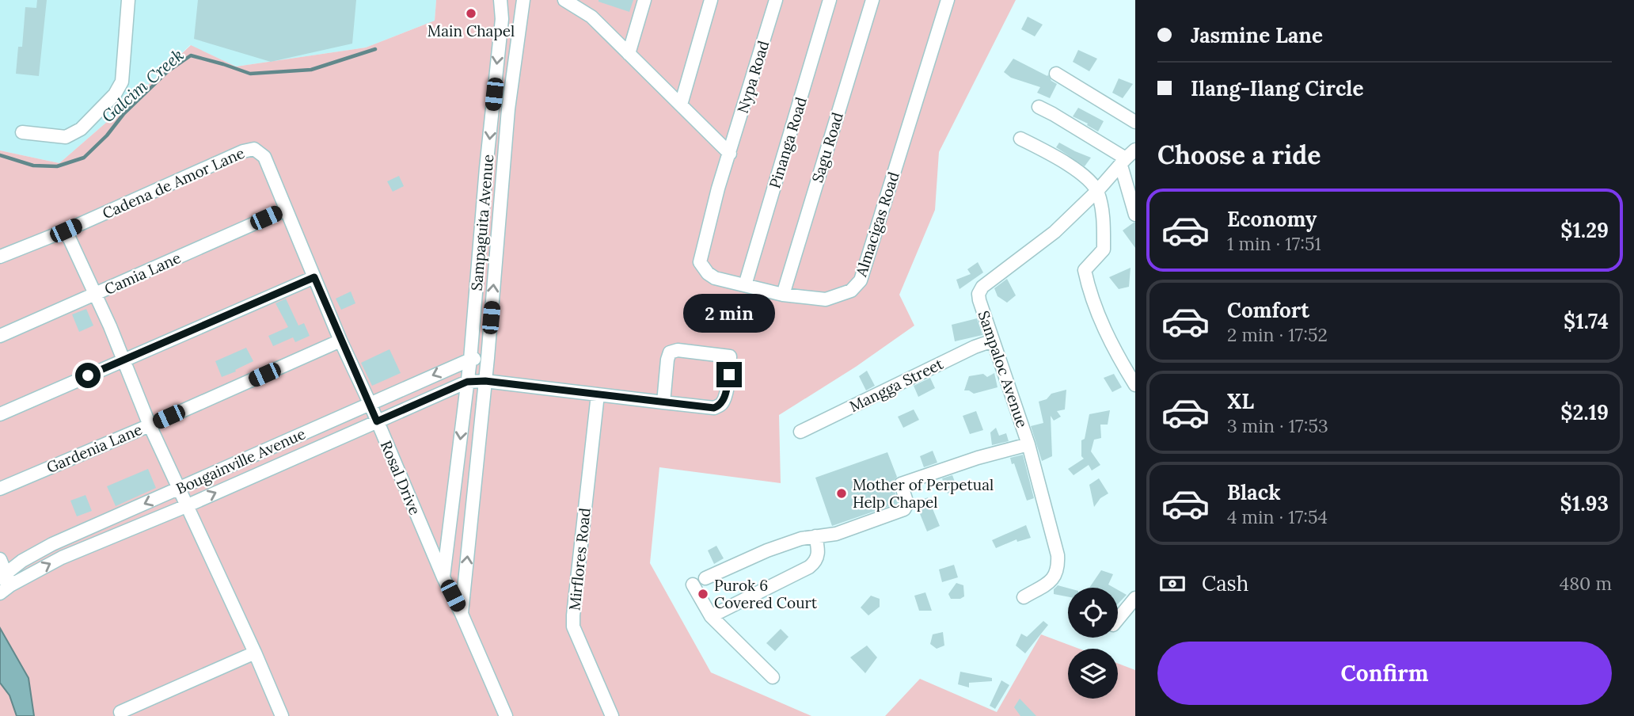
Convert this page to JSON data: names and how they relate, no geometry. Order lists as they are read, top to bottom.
{
  "streets": {
    "street": [
      "Nypa Road",
      "Pinanga Road",
      "Sagu Road",
      "Cadena de Amor Lane",
      "Sampaguita Avenue",
      "Almacigas Road",
      "Camia Lane",
      "Sampaloc Avenue",
      "Mangga Street",
      "Gardenia Lane",
      "Bougainville Avenue",
      "Rosal Drive",
      "Mirflores Road"
    ]
  },
  "crossings": [
    ["Nypa Road", "Almacigas Road"],
    ["Pinanga Road", "Almacigas Road"],
    ["Sagu Road", "Almacigas Road"],
    ["Cadena de Amor Lane", "Rosal Drive"],
    ["Sampaguita Avenue", "Bougainville Avenue"],
    ["Sampaguita Avenue", "Rosal Drive"],
    ["Camia Lane", "Rosal Drive"],
    ["Sampaloc Avenue", "Mangga Street"],
    ["Gardenia Lane", "Rosal Drive"],
    ["Bougainville Avenue", "Rosal Drive"],
    ["Bougainville Avenue", "Mirflores Road"]
  ],
  "water": ["Galcim Creek"],
  "places": ["Main Chapel", "Mother of Perpetual Help Chapel", "Purok 6 Covered Court"],
  "page": {
    "banner": ["Jasmine Lane", "Ilang-Ilang Circle"],
    "heading": "Choose a ride",
    "list": [
      {
        "name": "Economy",
        "note": "1 min · 17:51",
        "value": "$1.29"
      },
      {
        "name": "Comfort",
        "note": "2 min · 17:52",
        "value": "$1.74"
      },
      {
        "name": "XL",
        "note": "3 min · 17:53",
        "value": "$2.19"
      },
      {
        "name": "Black",
        "note": "4 min · 17:54",
        "value": "$1.93"
      }
    ],
    "bubble": "2 min",
    "pay": ["Cash", "480 m"],
    "buttons": "Confirm"
  }
}
